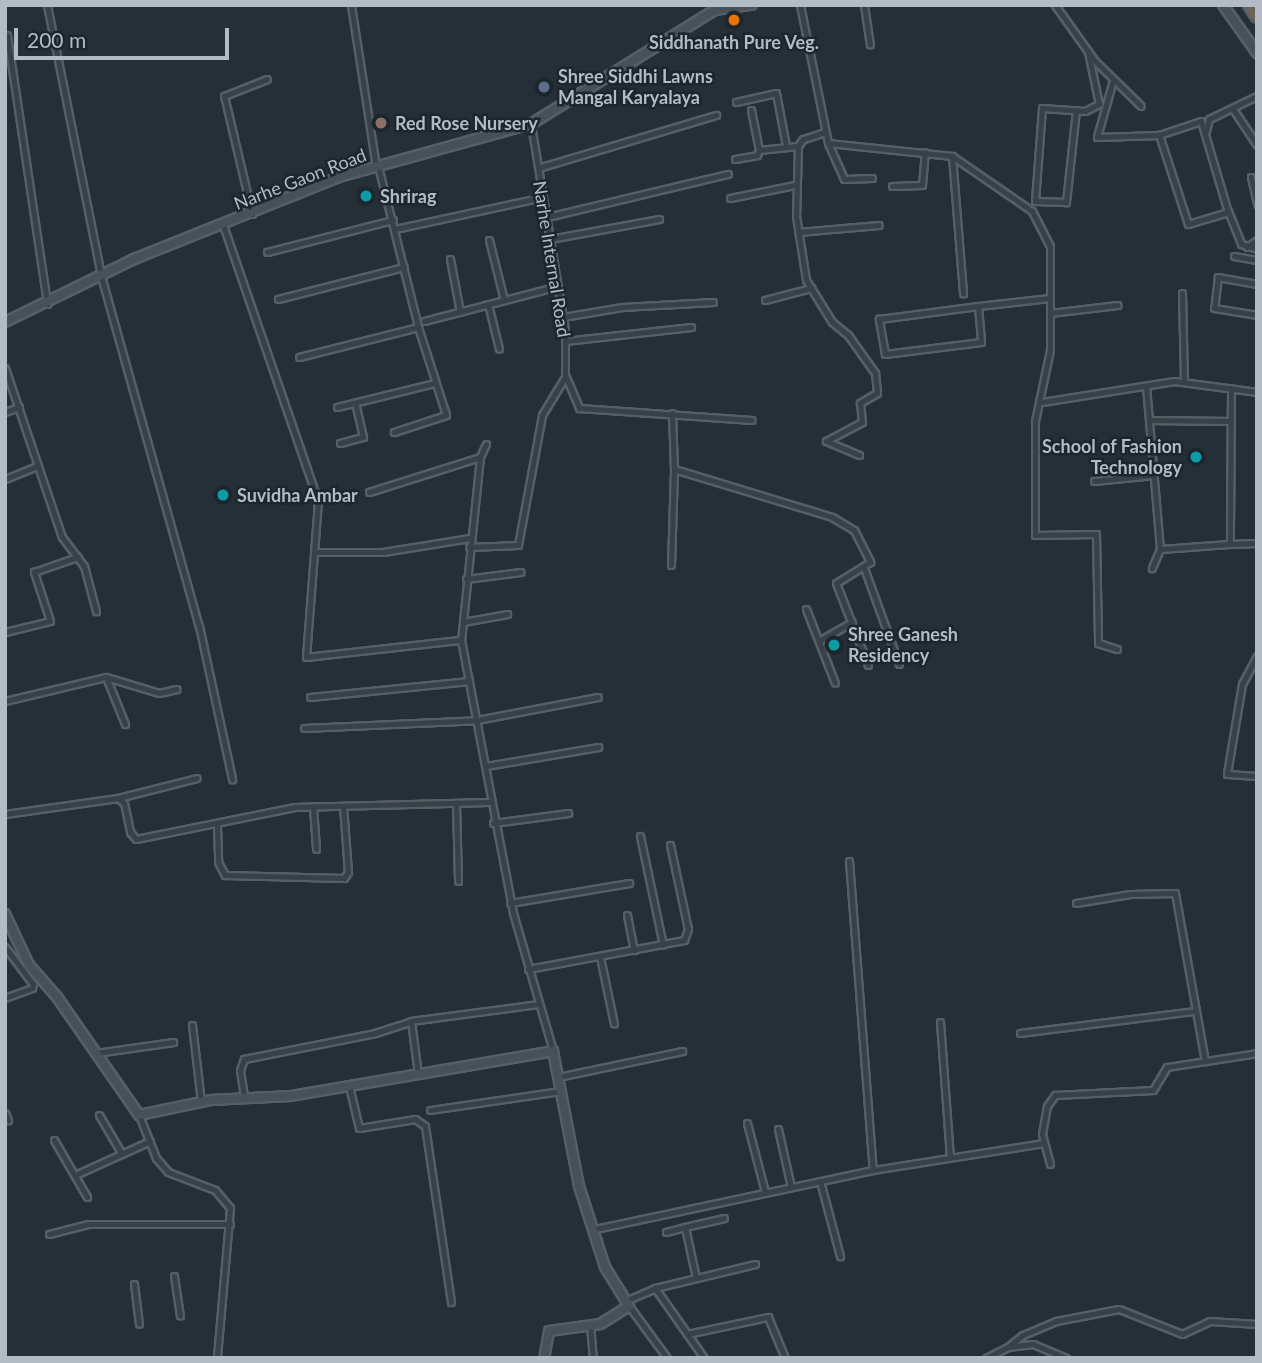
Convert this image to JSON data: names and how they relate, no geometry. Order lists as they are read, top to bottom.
{
  "streets": {
    "street": ["Narhe Gaon Road", "Narhe Internal Road"]
  },
  "crossings": [
    ["Narhe Gaon Road", "Narhe Internal Road"]
  ],
  "places": [
    "Siddhanath Pure Veg.",
    "Shree Siddhi Lawns Mangal Karyalaya",
    "Red Rose Nursery",
    "Shrirag",
    "School of Fashion Technology",
    "Suvidha Ambar",
    "Shree Ganesh Residency"
  ],
  "scale_bar": "200 m"
}
